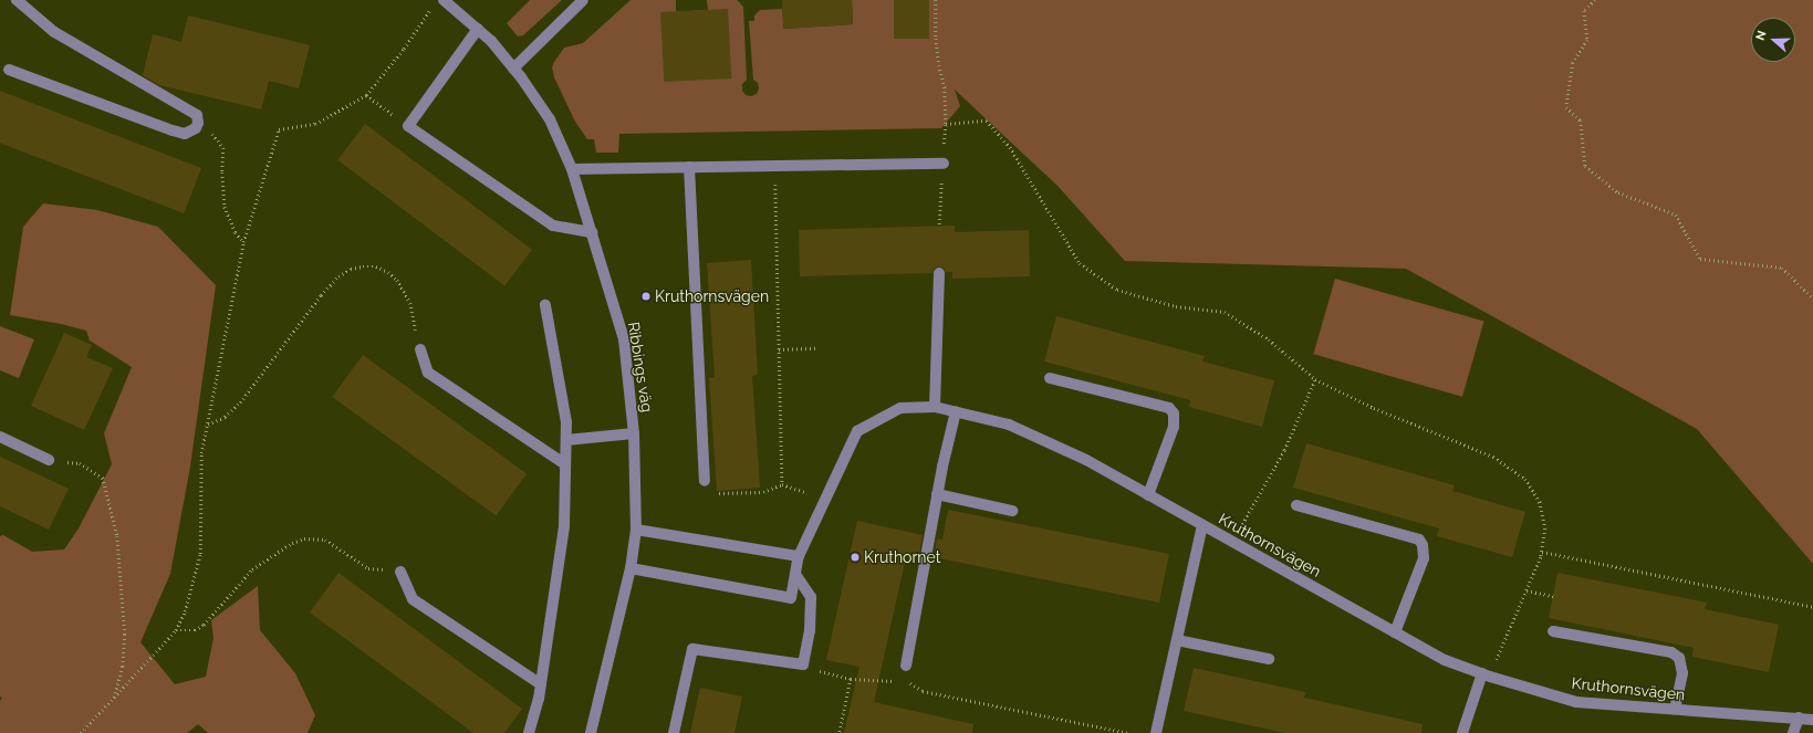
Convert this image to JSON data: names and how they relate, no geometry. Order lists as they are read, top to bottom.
{
  "streets": {
    "street": ["Ribbings väg", "Kruthornsvägen"]
  },
  "crossings": [
    ["Ribbings väg", "Kruthornsvägen"]
  ],
  "places": ["Kruthornsvägen", "Kruthornet"],
  "north": "left"
}
